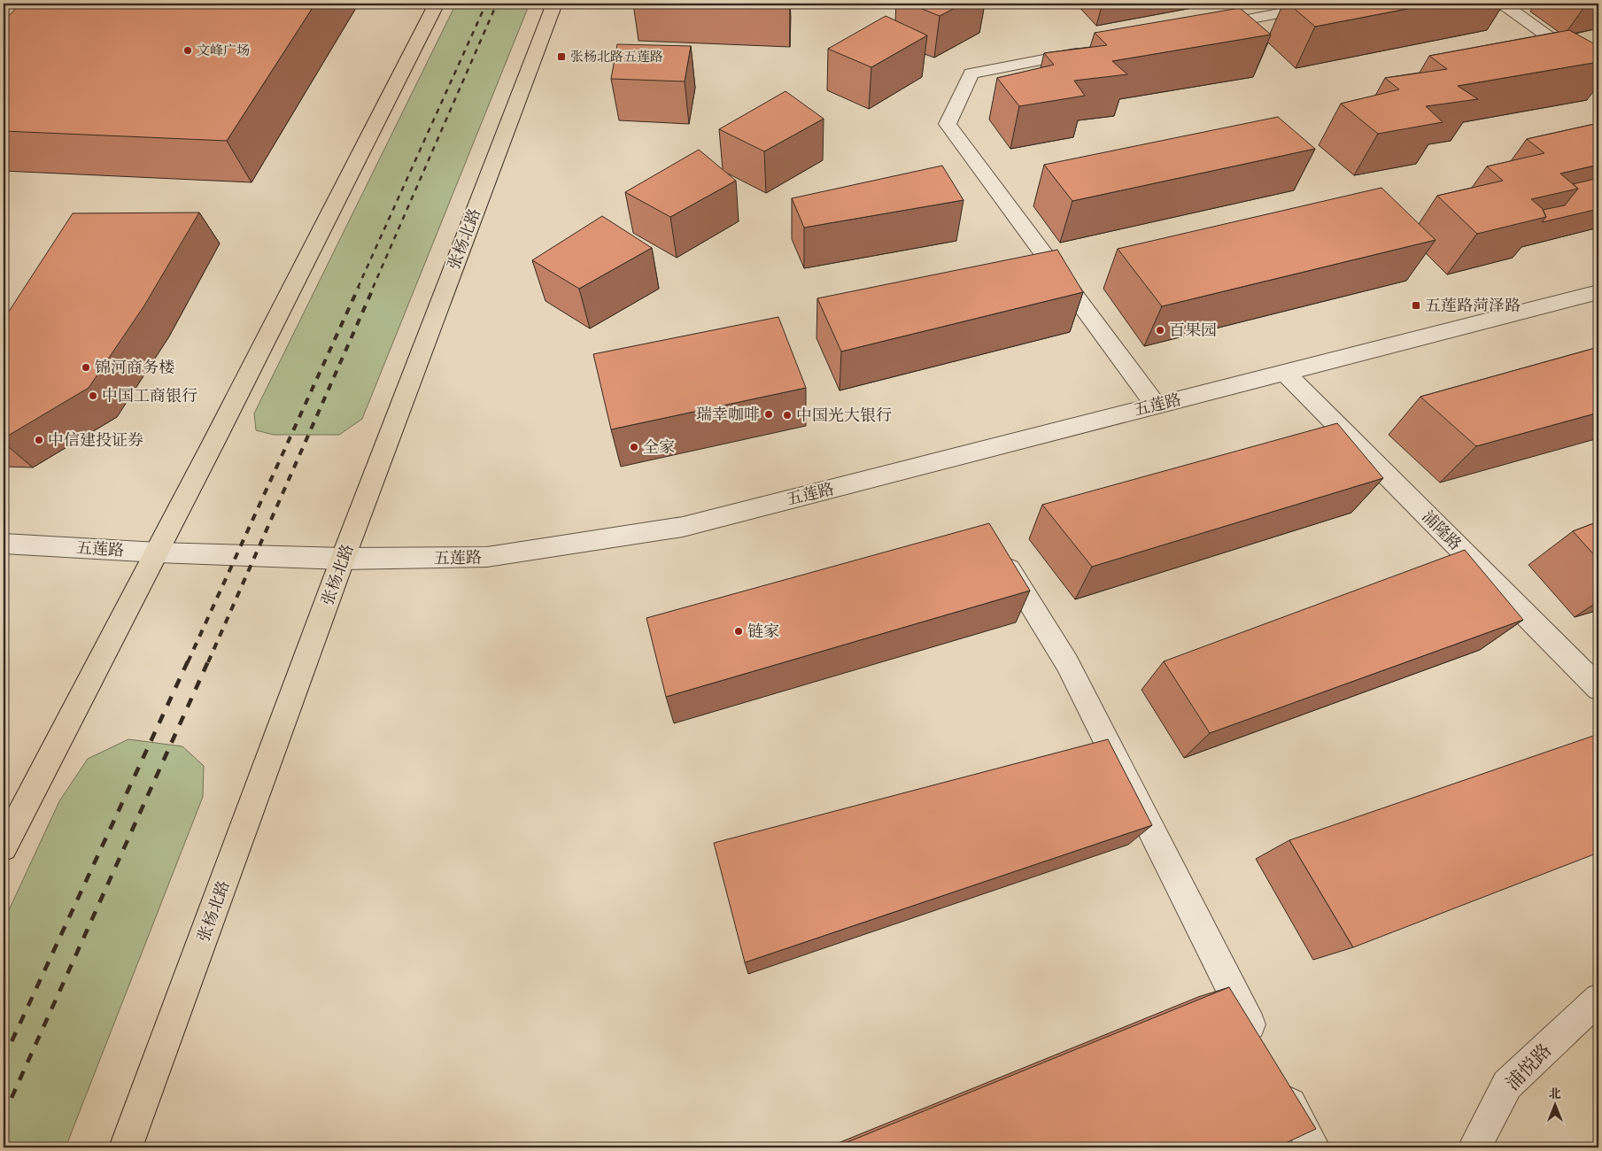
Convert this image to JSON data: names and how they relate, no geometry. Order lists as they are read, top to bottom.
{
  "streets": {
    "main road": ["张杨北路"],
    "street": ["五莲路", "浦隆路", "浦悦路"]
  },
  "crossings": [
    ["张杨北路", "五莲路"],
    ["五莲路", "浦隆路"]
  ],
  "places": {
    "other": [
      "文峰广场",
      "百果园",
      "锦河商务楼",
      "中国工商银行",
      "瑞幸咖啡",
      "中国光大银行",
      "中信建投证券",
      "全家",
      "链家"
    ],
    "transit": ["张杨北路五莲路", "五莲路菏泽路"]
  },
  "north": "top"
}
